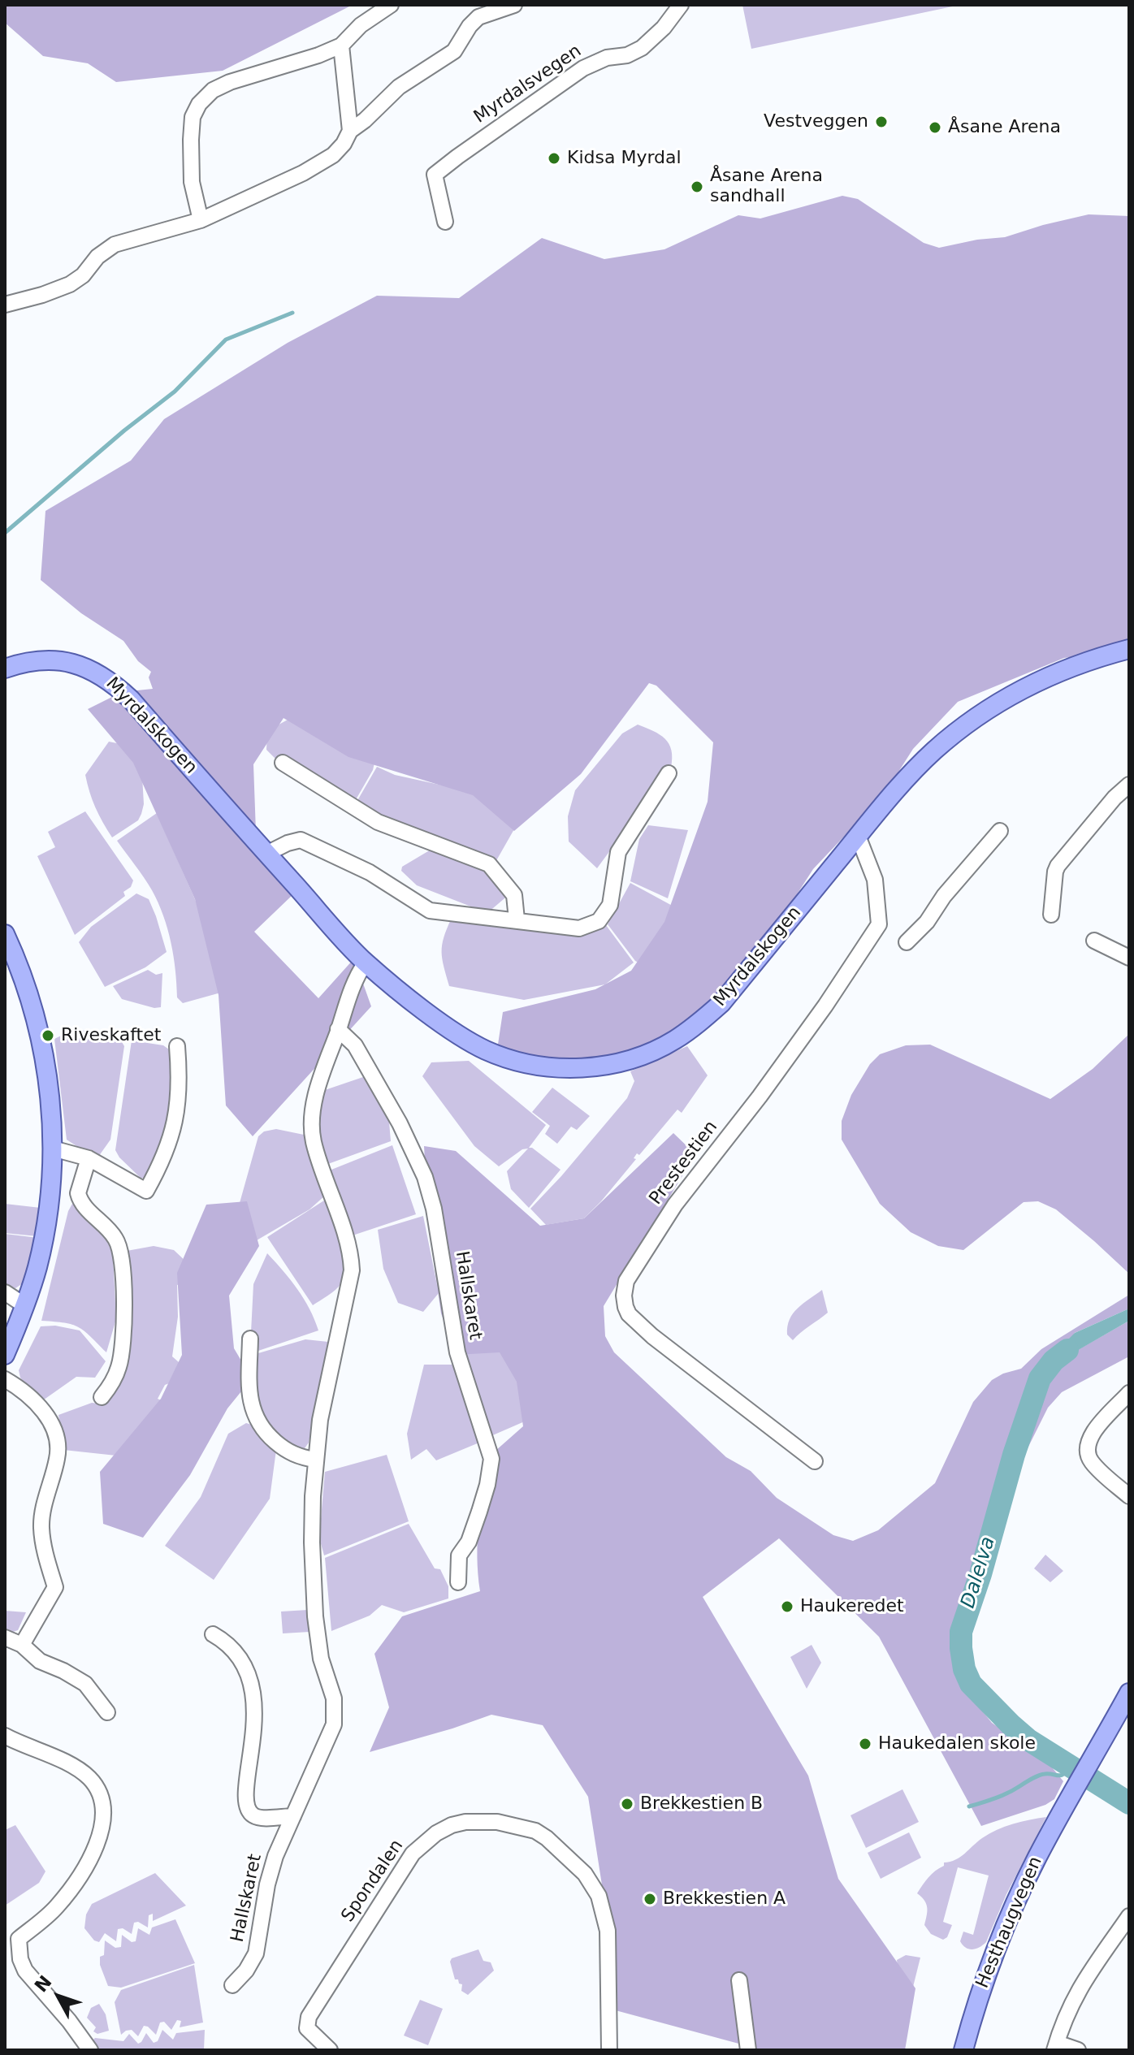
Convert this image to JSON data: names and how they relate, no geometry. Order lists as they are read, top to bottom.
{
  "streets": {
    "main road": ["Myrdalskogen", "Hesthaugvegen"],
    "street": [
      "Myrdalsvegen",
      "Prestestien",
      "Hallskaret",
      "Spondalen"
    ]
  },
  "crossings": [
    ["Myrdalskogen", "Prestestien"],
    ["Myrdalskogen", "Hallskaret"]
  ],
  "water": ["Dalelva"],
  "places": [
    "Vestveggen",
    "Åsane Arena",
    "Kidsa Myrdal",
    "Åsane Arena sandhall",
    "Riveskaftet",
    "Haukeredet",
    "Haukedalen skole",
    "Brekkestien B",
    "Brekkestien A"
  ],
  "north": "top left"
}
